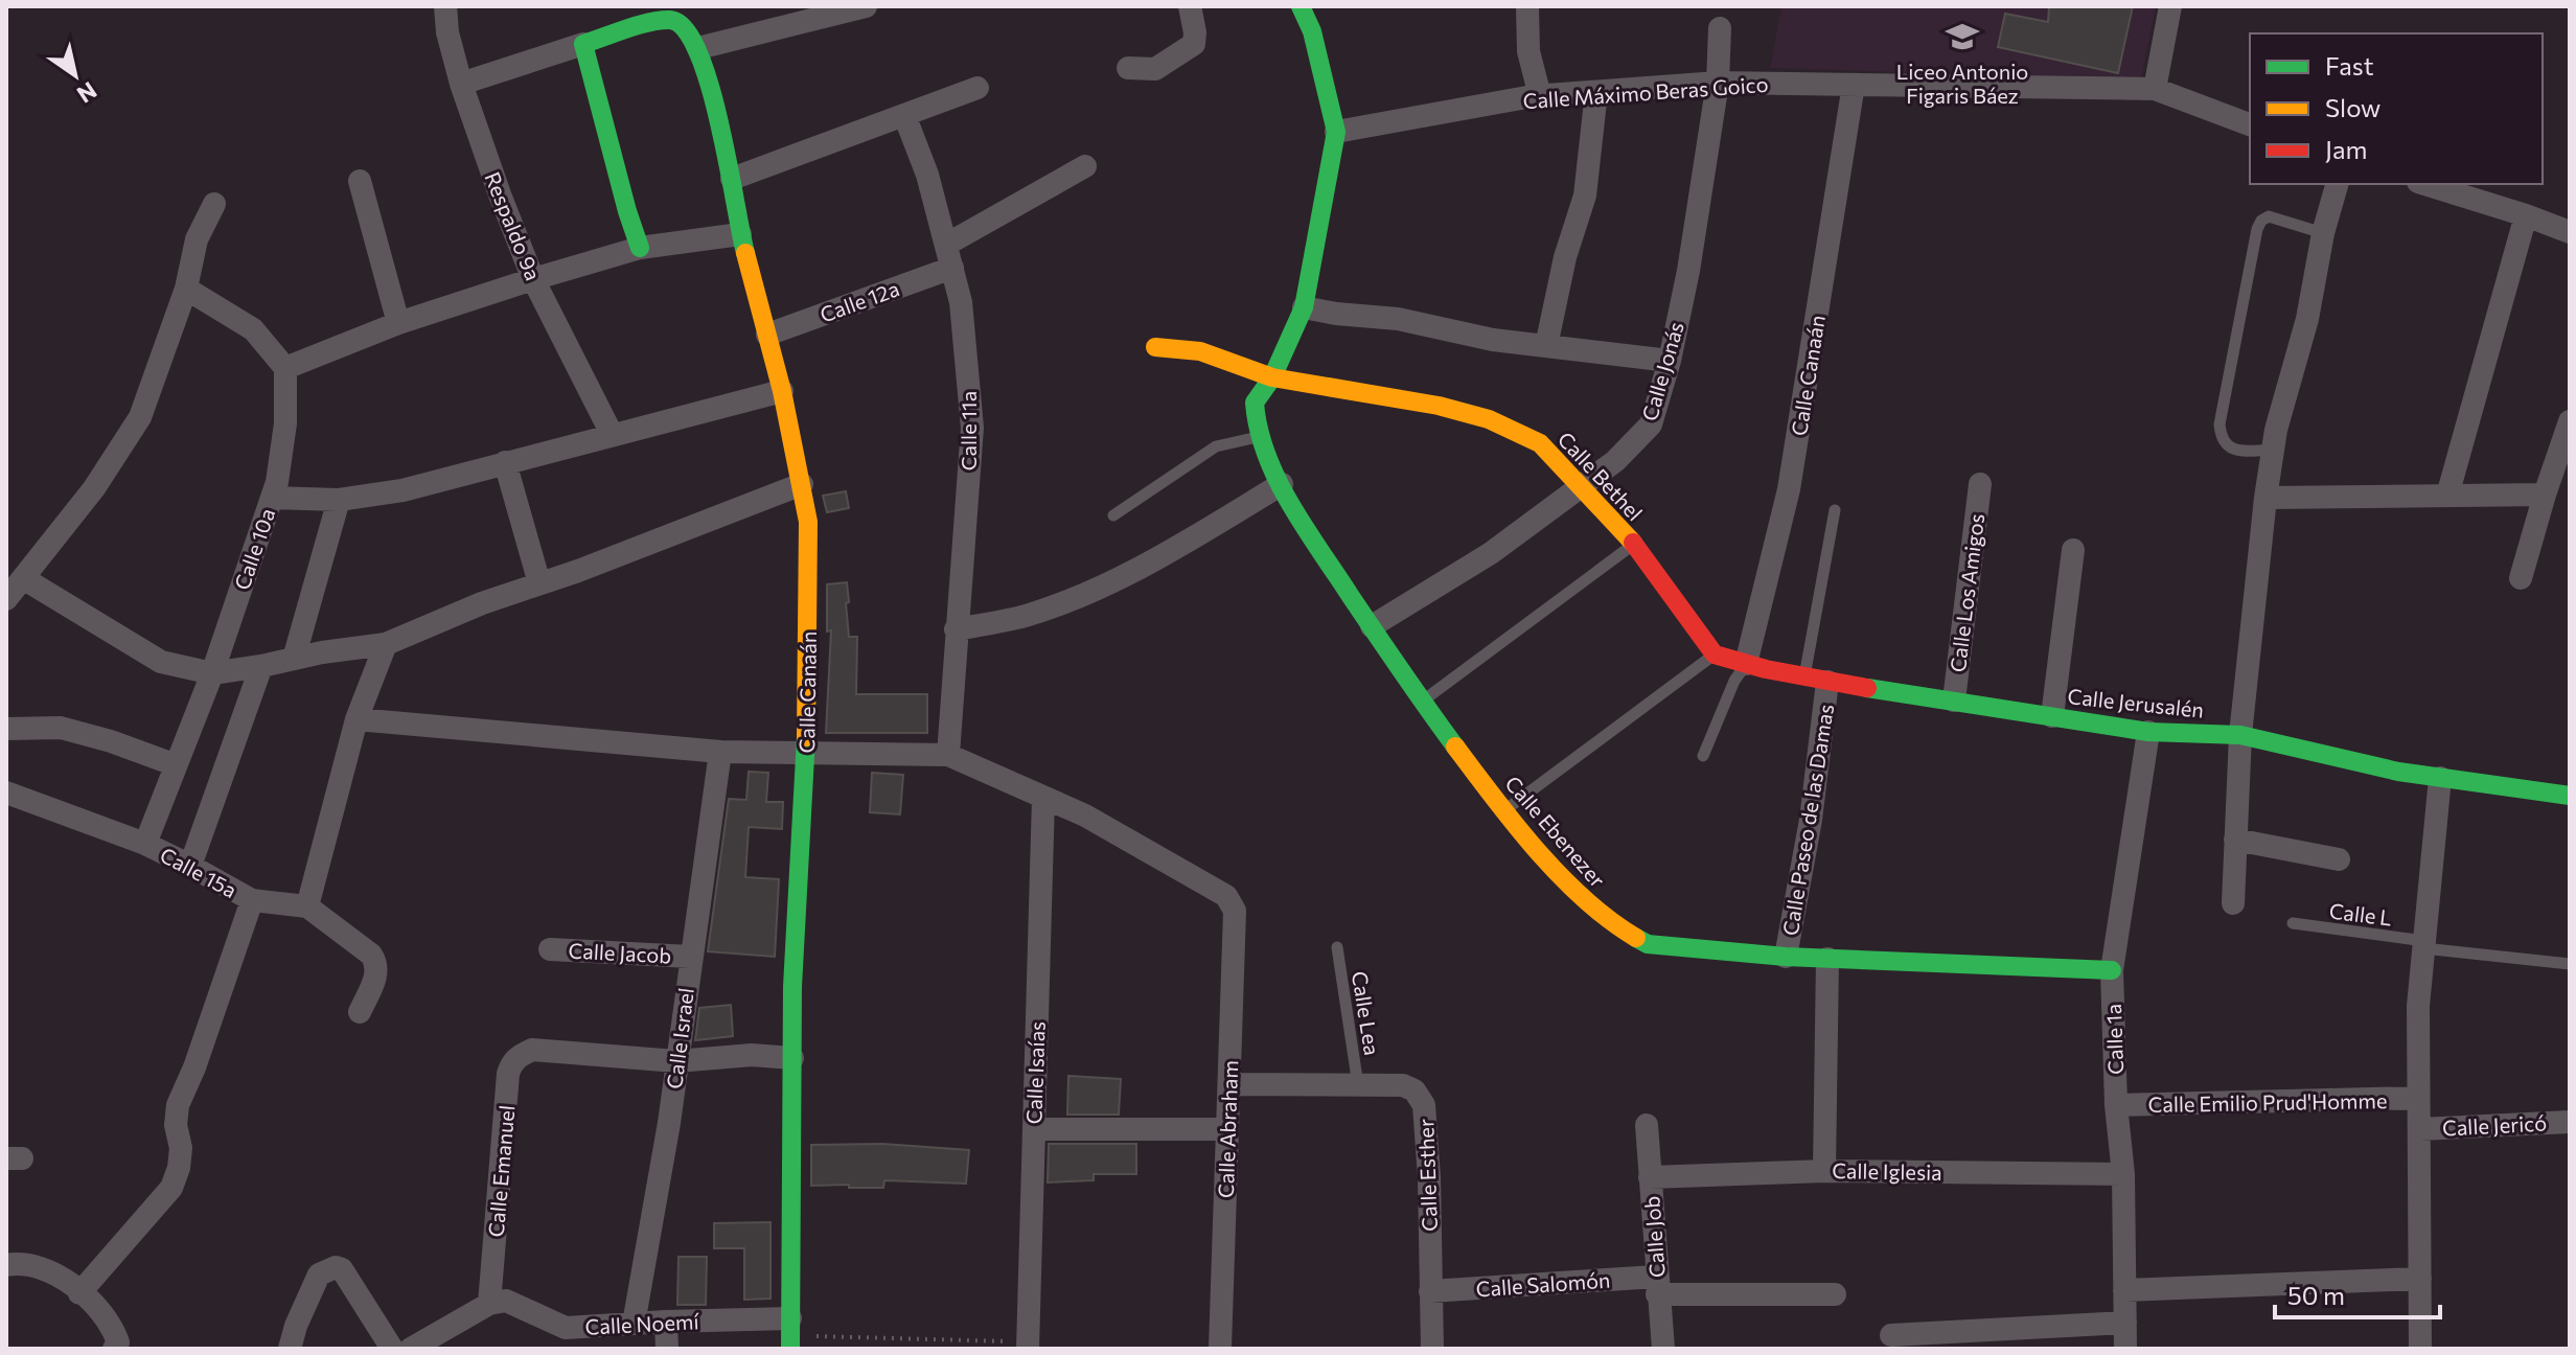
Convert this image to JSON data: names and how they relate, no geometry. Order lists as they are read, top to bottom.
{
  "streets": {
    "street": [
      "Calle Máximo Beras Goico",
      "Respaldo 9a",
      "Calle 12a",
      "Calle Jonás",
      "Calle Canaán",
      "Calle 11a",
      "Calle Bethel",
      "Calle 10a",
      "Calle Los Amigos",
      "Calle Jerusalén",
      "Calle Paseo de las Damas",
      "Calle Ebenezer",
      "Calle 15a",
      "Calle Jacob",
      "Calle Israel",
      "Calle 1a",
      "Calle Isaías",
      "Calle Emilio Prud'Homme",
      "Calle Jericó",
      "Calle Abraham",
      "Calle Emanuel",
      "Calle Iglesia",
      "Calle Esther",
      "Calle Job",
      "Calle Salomón",
      "Calle Noemí"
    ],
    "lane": ["Calle L", "Calle Lea"]
  },
  "crossings": [
    ["Calle Máximo Beras Goico", "Calle Jonás"],
    ["Calle Máximo Beras Goico", "Calle Canaán"],
    ["Calle Máximo Beras Goico", "Calle Ebenezer"],
    ["Calle 12a", "Calle Canaán"],
    ["Calle 12a", "Calle 11a"],
    ["Calle Jonás", "Calle Bethel"],
    ["Calle Jonás", "Calle Ebenezer"],
    ["Calle Canaán", "Calle Jerusalén"],
    ["Calle Canaán", "Calle Noemí"],
    ["Calle Bethel", "Calle Ebenezer"],
    ["Calle 10a", "Calle 15a"],
    ["Calle Los Amigos", "Calle Jerusalén"],
    ["Calle Jerusalén", "Calle Paseo de las Damas"],
    ["Calle Jerusalén", "Calle 1a"],
    ["Calle Paseo de las Damas", "Calle Ebenezer"],
    ["Calle Ebenezer", "Calle 1a"],
    ["Calle Jacob", "Calle Israel"],
    ["Calle Lea", "Calle Esther"],
    ["Calle Israel", "Calle Emanuel"],
    ["Calle Israel", "Calle Noemí"],
    ["Calle 1a", "Calle Emilio Prud'Homme"],
    ["Calle 1a", "Calle Iglesia"],
    ["Calle Isaías", "Calle Abraham"],
    ["Calle Abraham", "Calle Esther"],
    ["Calle Emanuel", "Calle Noemí"],
    ["Calle Iglesia", "Calle Job"],
    ["Calle Esther", "Calle Salomón"],
    ["Calle Job", "Calle Salomón"]
  ],
  "places": {
    "school or university": ["Liceo Antonio Figaris Báez"]
  },
  "legend": ["Fast", "Slow", "Jam"],
  "scale_bar": "50 m",
  "north": "bottom right"
}
